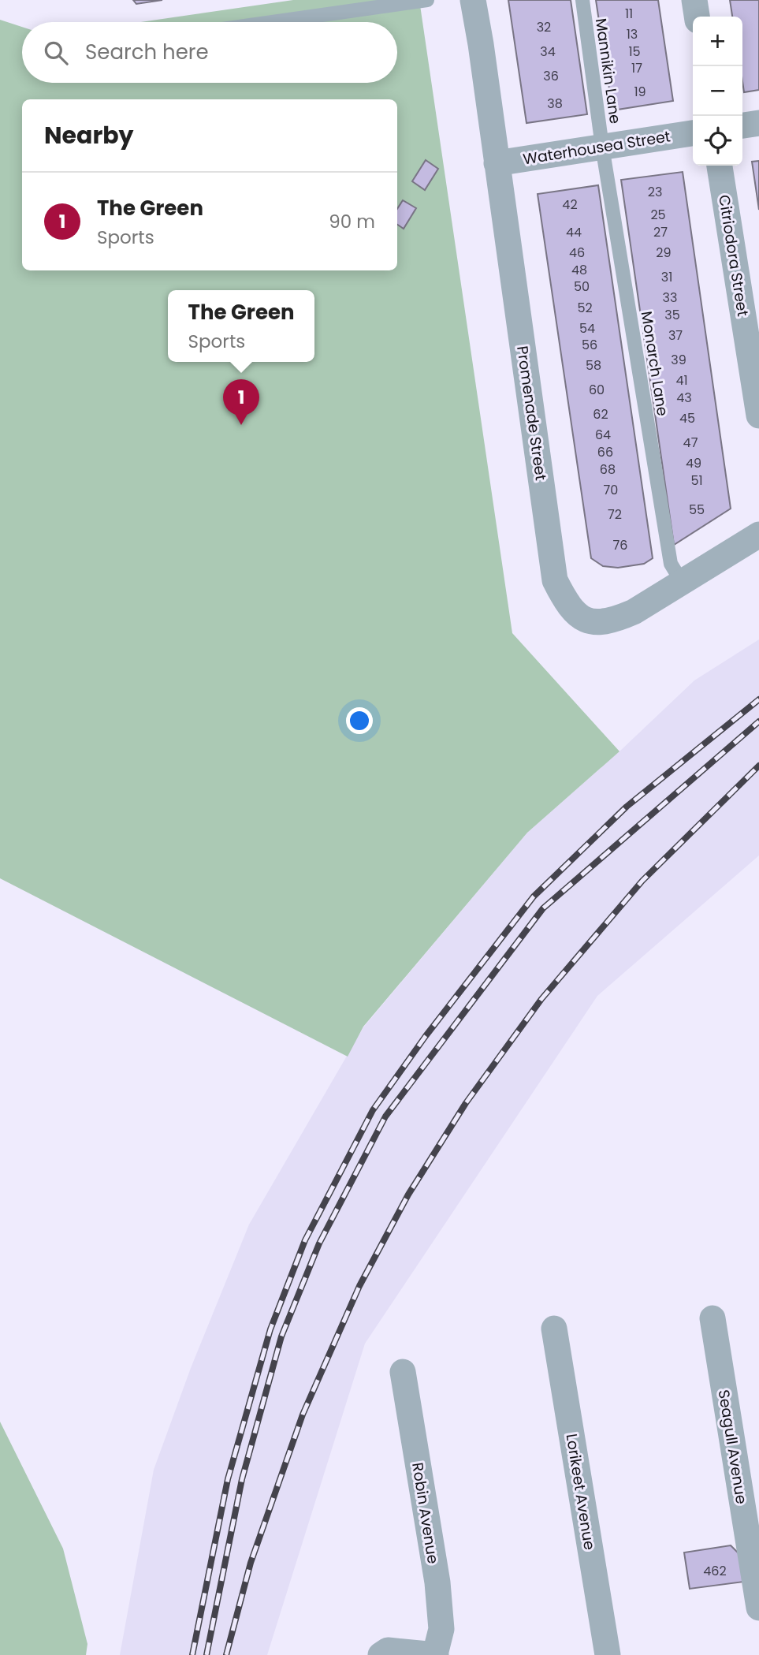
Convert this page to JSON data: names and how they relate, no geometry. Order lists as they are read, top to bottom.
{
  "streets": {
    "street": [
      "Waterhousea Street",
      "Citriodora Street",
      "Promenade Street",
      "Seagull Avenue",
      "Lorikeet Avenue",
      "Robin Avenue"
    ],
    "lane": ["Mannikin Lane", "Monarch Lane"]
  },
  "crossings": [
    ["Mannikin Lane", "Waterhousea Street"],
    ["Mannikin Lane", "Monarch Lane"],
    ["Waterhousea Street", "Monarch Lane"],
    ["Waterhousea Street", "Promenade Street"],
    ["Monarch Lane", "Promenade Street"]
  ],
  "house_numbers": [
    "11",
    "32",
    "13",
    "34",
    "15",
    "17",
    "36",
    "19",
    "38",
    "23",
    "42",
    "25",
    "44",
    "27",
    "46",
    "29",
    "48",
    "31",
    "50",
    "33",
    "52",
    "35",
    "54",
    "37",
    "56",
    "39",
    "58",
    "41",
    "60",
    "43",
    "62",
    "45",
    "64",
    "47",
    "66",
    "49",
    "68",
    "51",
    "70",
    "55",
    "72",
    "76",
    "462"
  ],
  "page": {
    "map_buttons": ["+", "−"],
    "search": "Search here",
    "heading": "Nearby",
    "list": [
      {
        "mark": "1",
        "name": "The Green",
        "note": "Sports",
        "value": "90 m"
      }
    ],
    "popup": ["The Green", "Sports"],
    "pins": "1"
  }
}
